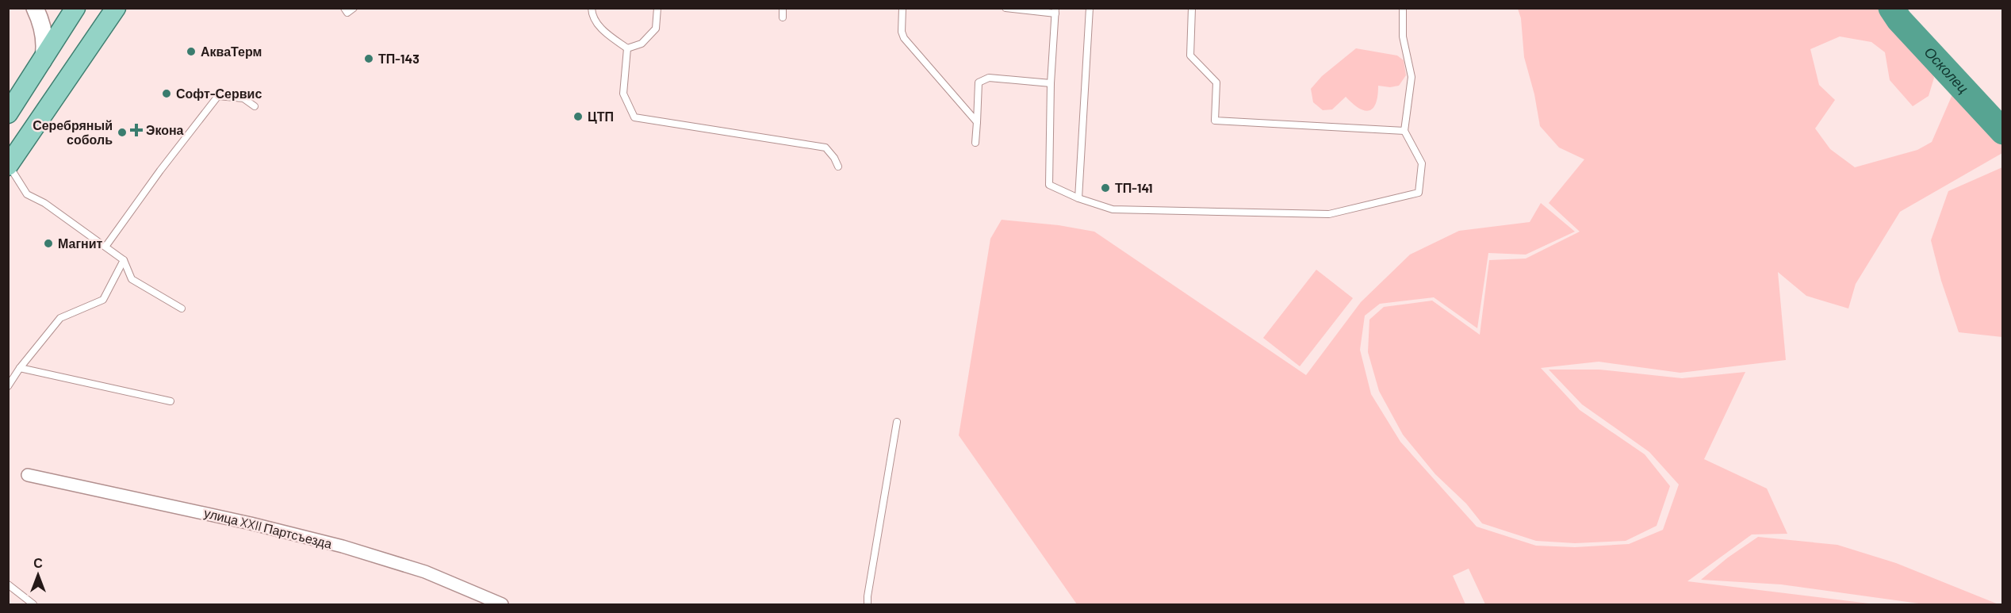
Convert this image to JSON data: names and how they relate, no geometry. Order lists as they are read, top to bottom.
{
  "streets": {
    "street": ["улица XXII Партсъезда"]
  },
  "water": ["Осколец"],
  "places": {
    "other": [
      "АкваТерм",
      "ТП-143",
      "Софт-Сервис",
      "ЦТП",
      "Серебряный соболь",
      "ТП-141",
      "Магнит"
    ],
    "health": ["Экона"]
  },
  "north": "top"
}
